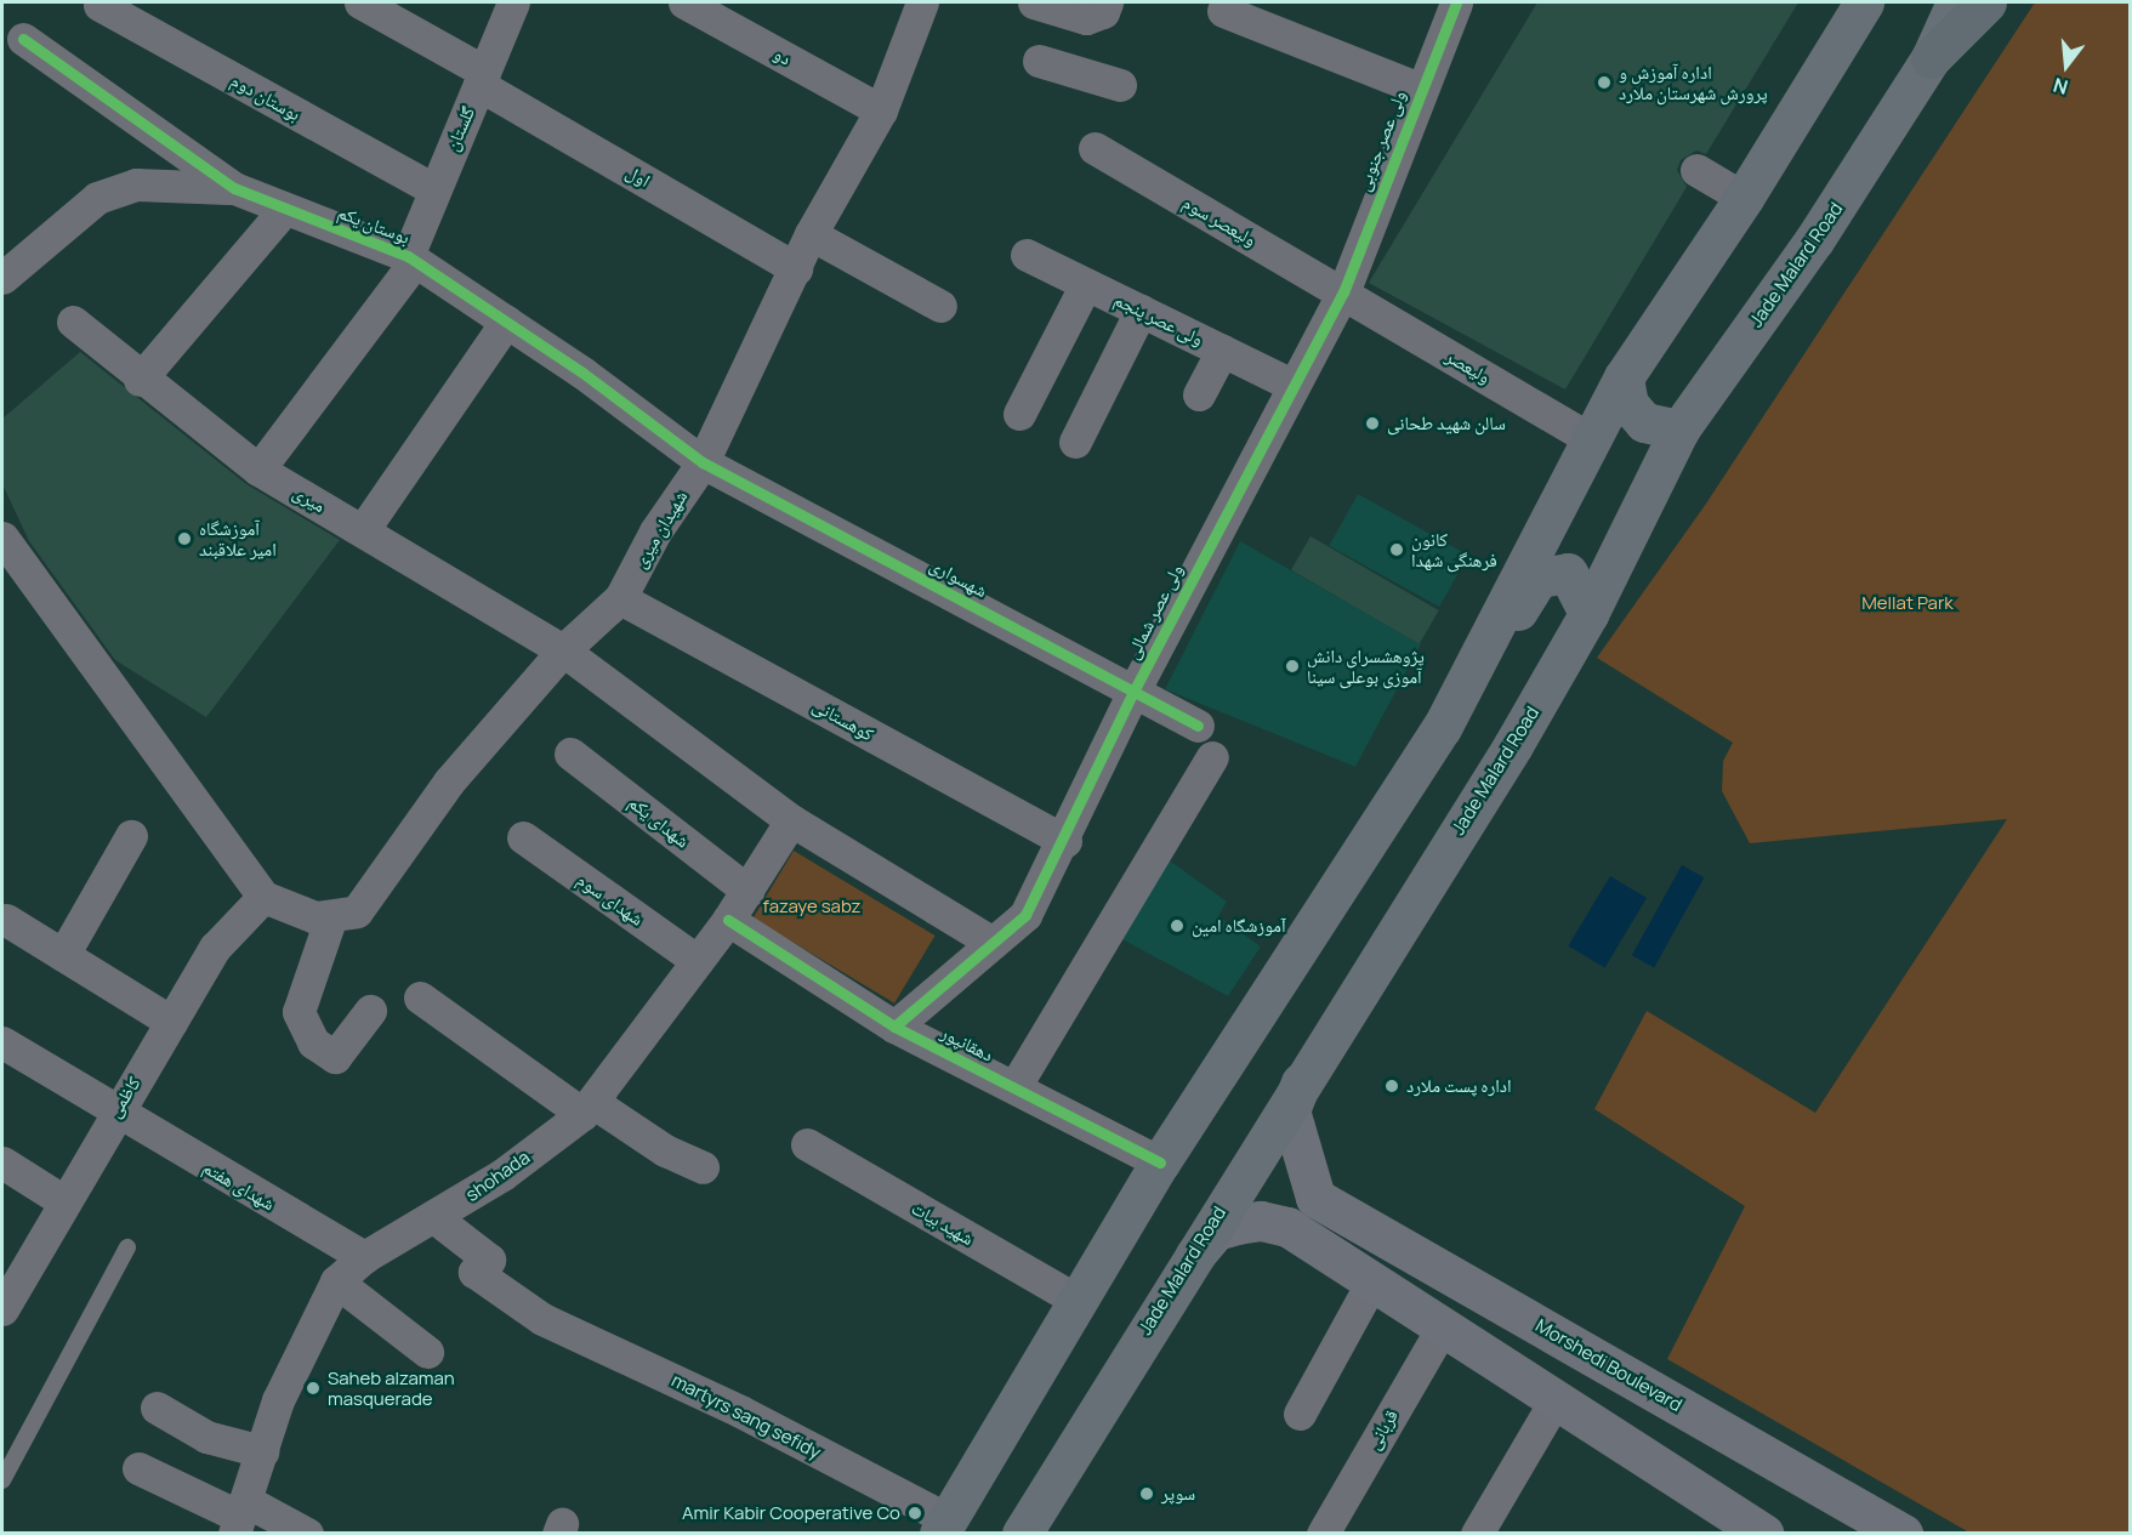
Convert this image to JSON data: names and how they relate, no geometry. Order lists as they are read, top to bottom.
{
  "streets": {
    "main road": ["Jade Malard Road", "Morshedi Boulevard"],
    "street": [
      "دو",
      "بوستان دوم",
      "گلستان",
      "ولی عصر جنوبی",
      "اول",
      "ولیعصر سوم",
      "بوستان یکم",
      "ولی عصر پنجم",
      "ولیعصر",
      "میری",
      "شهیدان میری",
      "شهسواری",
      "ولی عصر شمالی",
      "کوهستانی",
      "شهدای یکم",
      "شهدای سوم",
      "دهقانپور",
      "کاظمی",
      "shohada",
      "شهدای هفتم",
      "شهید بیات",
      "martyrs sang sefidy",
      "قربانی"
    ]
  },
  "crossings": [
    ["دو", "شهیدان میری"],
    ["بوستان دوم", "گلستان"],
    ["گلستان", "اول"],
    ["گلستان", "بوستان یکم"],
    ["گلستان", "میری"],
    ["ولی عصر جنوبی", "ولیعصر سوم"],
    ["ولی عصر جنوبی", "ولیعصر"],
    ["ولی عصر جنوبی", "ولی عصر شمالی"],
    ["اول", "شهیدان میری"],
    ["ولیعصر سوم", "ولیعصر"],
    ["ولیعصر سوم", "ولی عصر شمالی"],
    ["بوستان یکم", "شهیدان میری"],
    ["بوستان یکم", "شهسواری"],
    ["Jade Malard Road", "Morshedi Boulevard"],
    ["ولی عصر پنجم", "ولی عصر شمالی"],
    ["ولیعصر", "ولی عصر شمالی"],
    ["میری", "شهیدان میری"],
    ["شهیدان میری", "شهسواری"],
    ["شهیدان میری", "کوهستانی"],
    ["شهسواری", "ولی عصر شمالی"],
    ["ولی عصر شمالی", "کوهستانی"],
    ["ولی عصر شمالی", "دهقانپور"],
    ["شهدای یکم", "shohada"],
    ["شهدای سوم", "shohada"],
    ["دهقانپور", "shohada"],
    ["کاظمی", "شهدای هفتم"],
    ["shohada", "شهدای هفتم"],
    ["shohada", "martyrs sang sefidy"]
  ],
  "parks": ["Mellat Park", "fazaye sabz"],
  "places": [
    "اداره آموزش و پرورش شهرستان ملارد",
    "سالن شهید طحانی",
    "آموزشگاه امیر علاقبند",
    "کانون فرهنگی شهدا",
    "پژوهشسرای دانش آموزی بوعلی سینا",
    "آموزشگاه امین",
    "اداره پست ملارد",
    "Saheb alzaman masquerade",
    "سوپر",
    "Amir Kabir Cooperative Co"
  ],
  "north": "bottom"
}
